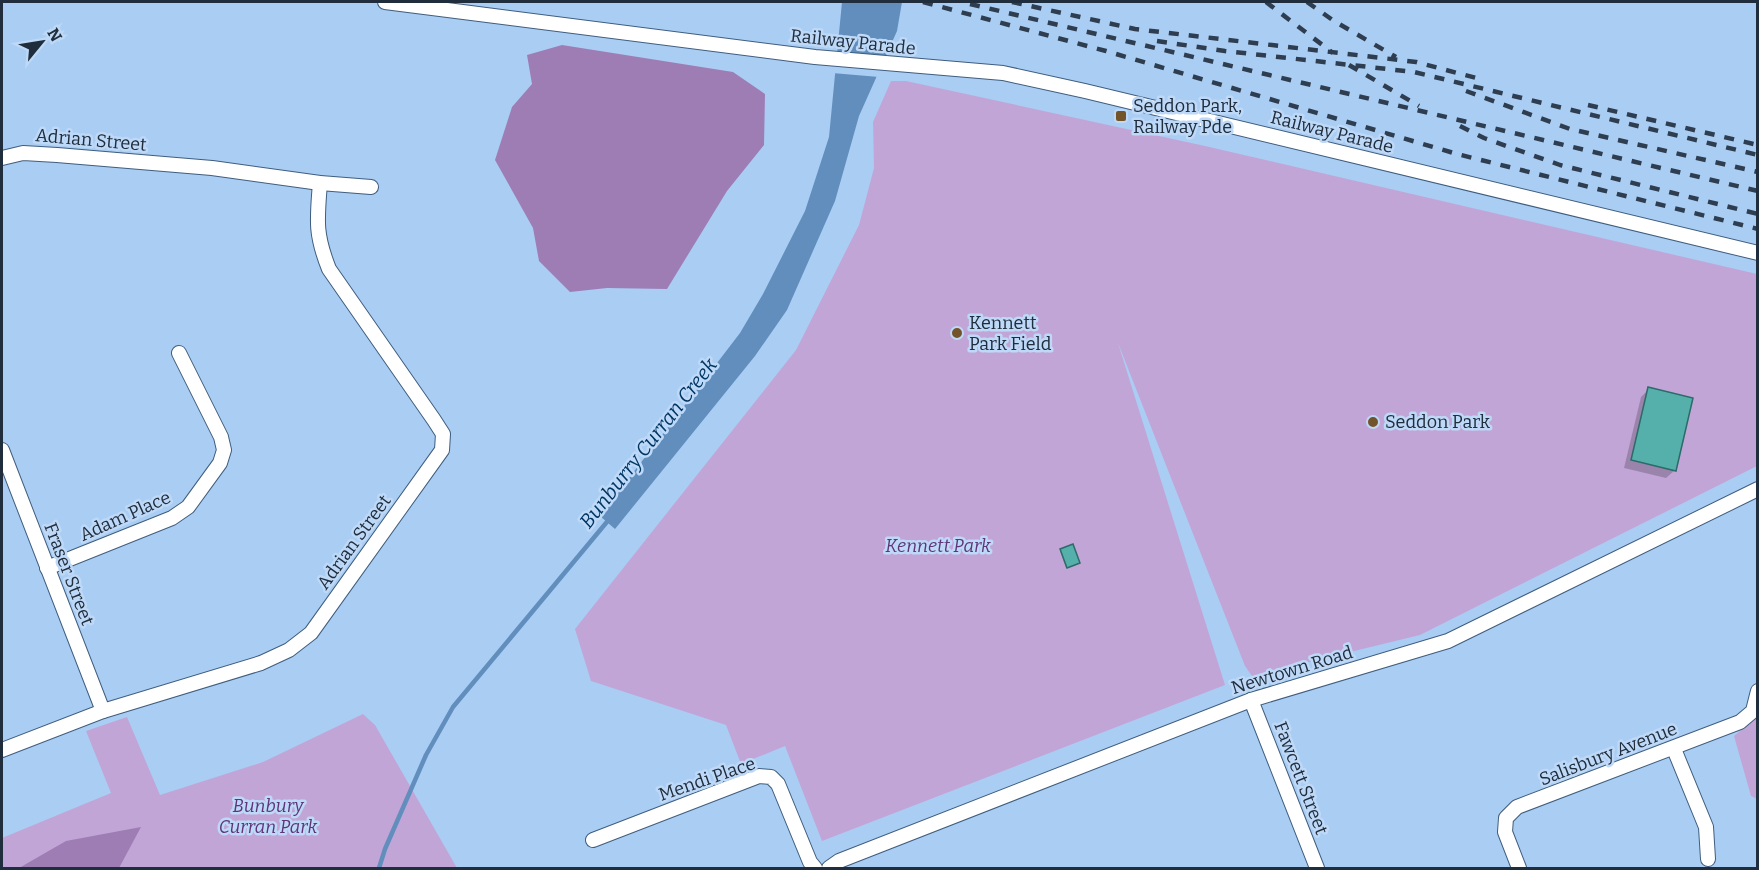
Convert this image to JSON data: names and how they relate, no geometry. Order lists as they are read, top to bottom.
{
  "streets": {
    "street": [
      "Railway Parade",
      "Adrian Street",
      "Adam Place",
      "Fraser Street",
      "Newtown Road",
      "Salisbury Avenue",
      "Fawcett Street",
      "Mendi Place"
    ]
  },
  "crossings": [
    ["Adrian Street", "Fraser Street"],
    ["Adam Place", "Fraser Street"],
    ["Newtown Road", "Fawcett Street"]
  ],
  "water": ["Bunburry Curran Creek"],
  "parks": ["Kennett Park", "Bunbury Curran Park"],
  "places": {
    "transit": ["Seddon Park, Railway Pde"],
    "other": ["Kennett Park Field", "Seddon Park"]
  },
  "north": "top right"
}
